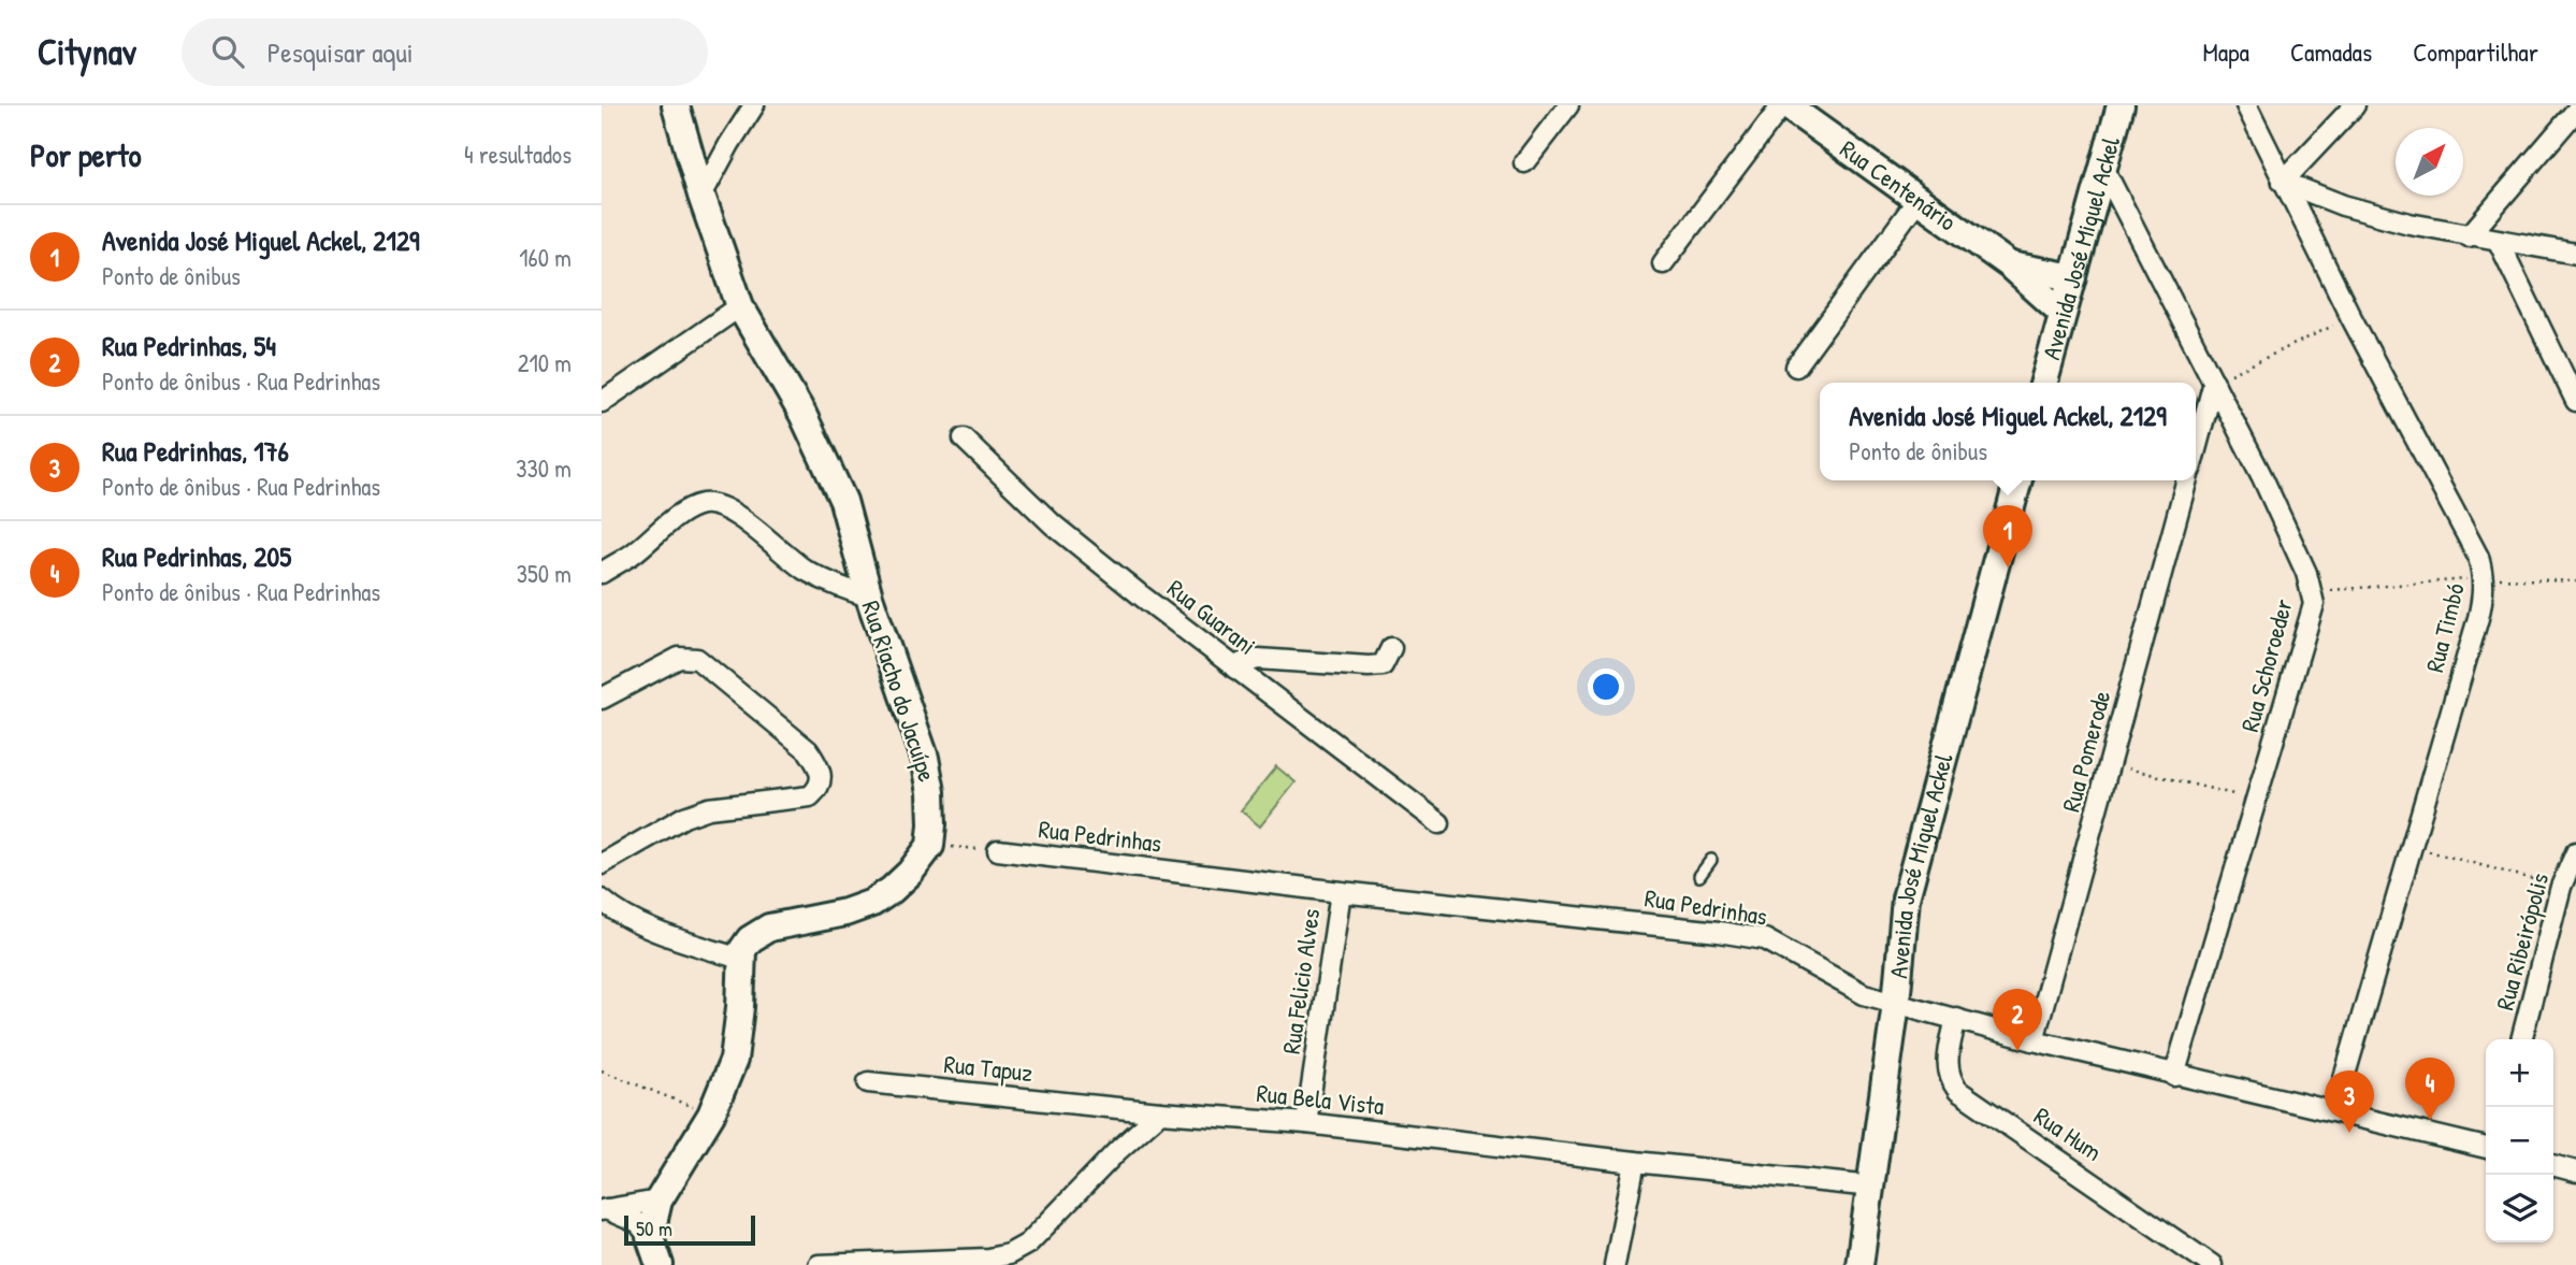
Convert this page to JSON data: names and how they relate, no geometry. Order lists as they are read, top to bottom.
{
  "streets": {
    "street": [
      "Rua Centenário",
      "Avenida José Miguel Ackel",
      "Rua Guarani",
      "Rua Timbó",
      "Rua Schoroeder",
      "Rua Riacho do Jacuípe",
      "Rua Pomerode",
      "Rua Pedrinhas",
      "Rua Ribeirópolis",
      "Rua Felicio Alves",
      "Rua Tapuz",
      "Rua Bela Vista",
      "Rua Hum"
    ]
  },
  "crossings": [
    ["Rua Centenário", "Avenida José Miguel Ackel"],
    ["Avenida José Miguel Ackel", "Rua Schoroeder"],
    ["Avenida José Miguel Ackel", "Rua Pedrinhas"],
    ["Avenida José Miguel Ackel", "Rua Bela Vista"],
    ["Rua Timbó", "Rua Pedrinhas"],
    ["Rua Schoroeder", "Rua Pedrinhas"],
    ["Rua Pomerode", "Rua Pedrinhas"],
    ["Rua Pedrinhas", "Rua Felicio Alves"],
    ["Rua Pedrinhas", "Rua Hum"],
    ["Rua Felicio Alves", "Rua Bela Vista"],
    ["Rua Tapuz", "Rua Bela Vista"]
  ],
  "scale_bar": "50 m",
  "north": "top right",
  "page": {
    "header": "Citynav",
    "search": "Pesquisar aqui",
    "nav": ["Mapa", "Camadas", "Compartilhar"],
    "heading": ["Por perto", "4 resultados"],
    "list": [
      {
        "mark": "1",
        "name": "Avenida José Miguel Ackel, 2129",
        "note": "Ponto de ônibus",
        "value": "160 m"
      },
      {
        "mark": "2",
        "name": "Rua Pedrinhas, 54",
        "note": "Ponto de ônibus · Rua Pedrinhas",
        "value": "210 m"
      },
      {
        "mark": "3",
        "name": "Rua Pedrinhas, 176",
        "note": "Ponto de ônibus · Rua Pedrinhas",
        "value": "330 m"
      },
      {
        "mark": "4",
        "name": "Rua Pedrinhas, 205",
        "note": "Ponto de ônibus · Rua Pedrinhas",
        "value": "350 m"
      }
    ],
    "popup": ["Avenida José Miguel Ackel, 2129", "Ponto de ônibus"],
    "pins": [
      "1",
      "2",
      "4",
      "3"
    ],
    "map_buttons": ["+", "−"],
    "scale": "50 m"
  }
}
